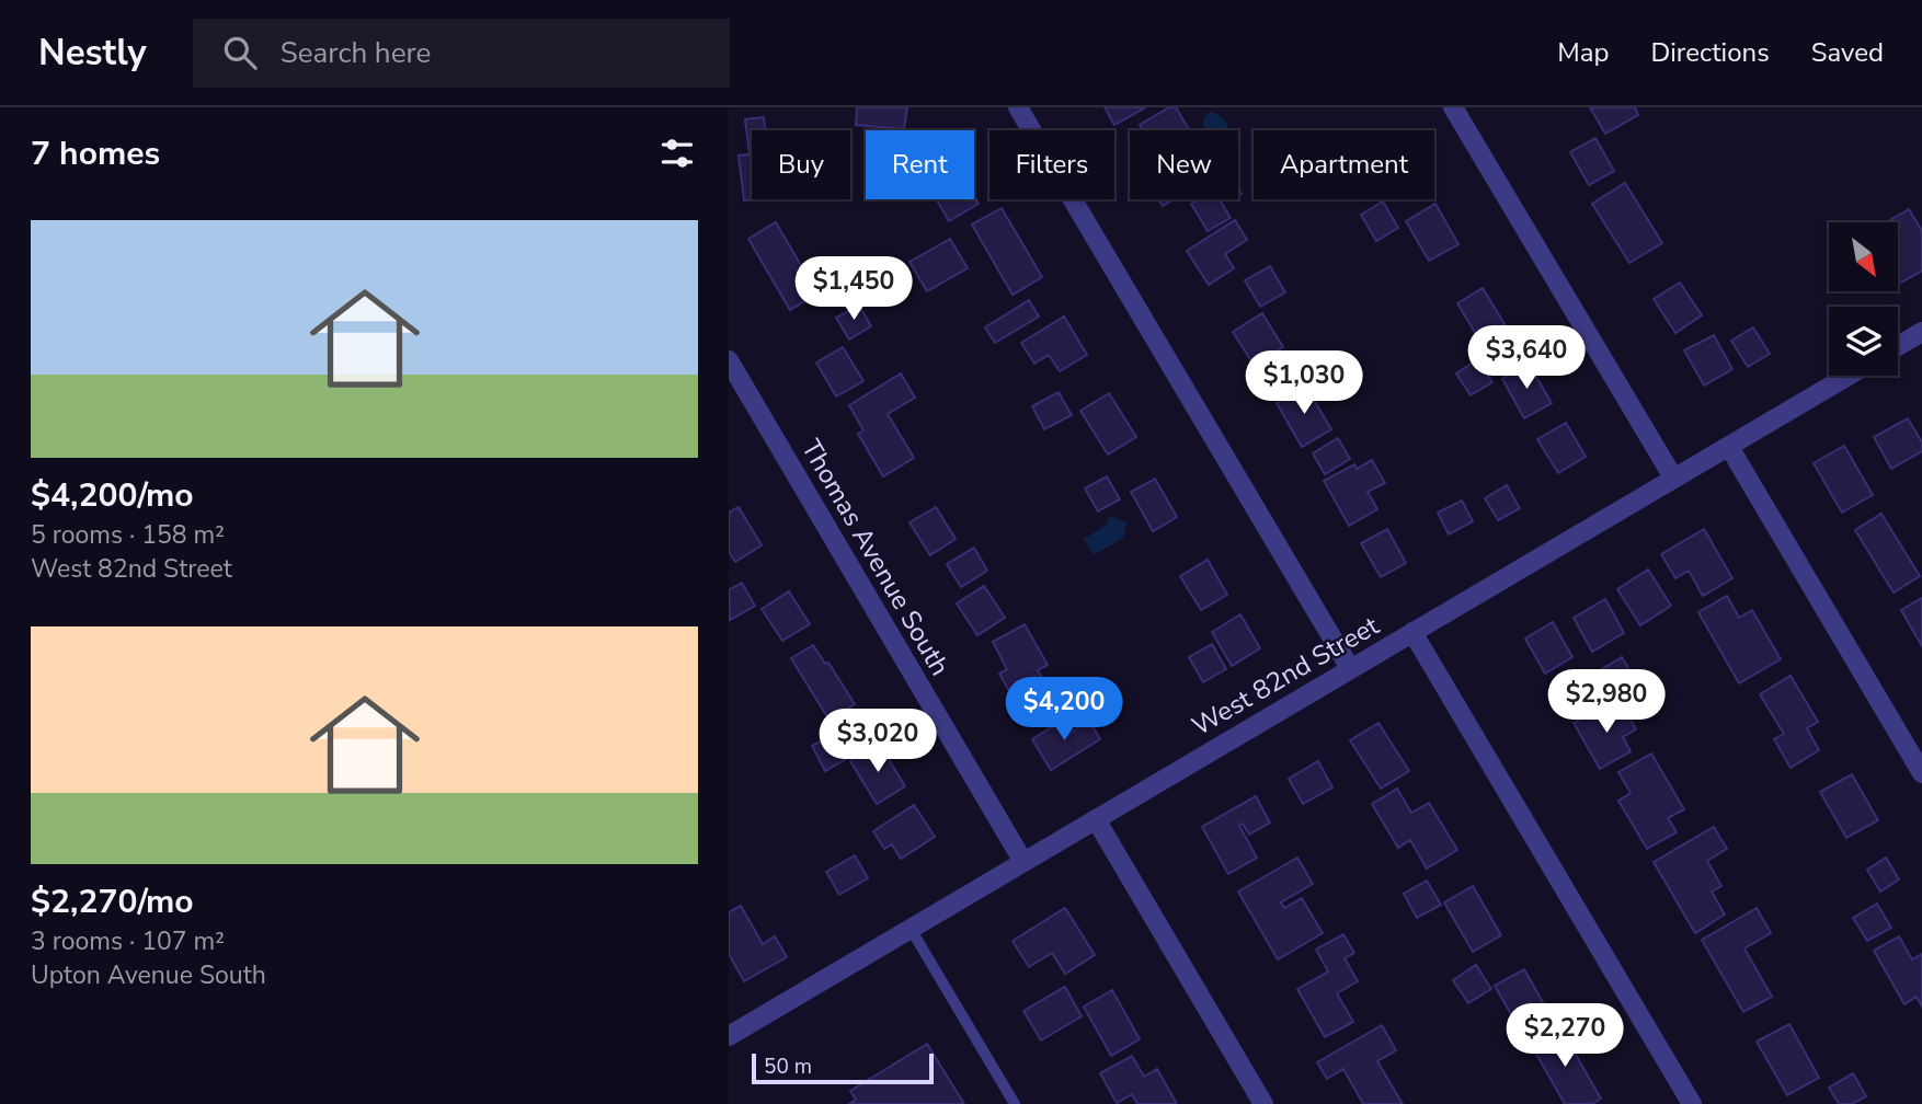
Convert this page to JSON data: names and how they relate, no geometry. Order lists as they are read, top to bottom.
{
  "streets": {
    "street": ["Thomas Avenue South", "West 82nd Street"]
  },
  "crossings": [
    ["Thomas Avenue South", "West 82nd Street"]
  ],
  "scale_bar": "50 m",
  "north": "bottom right",
  "page": {
    "header": "Nestly",
    "search": "Search here",
    "nav": ["Map", "Directions", "Saved"],
    "heading": "7 homes",
    "chip": [
      "Buy",
      "Rent",
      "Filters",
      "New",
      "Apartment"
    ],
    "list": [
      {
        "name": "$4,200/mo",
        "note": "5 rooms · 158 m² · West 82nd Street"
      },
      {
        "name": "$2,270/mo",
        "note": "3 rooms · 107 m² · Upton Avenue South"
      }
    ],
    "price": [
      "$1,450",
      "$3,640",
      "$1,030",
      "$2,980",
      "$4,200",
      "$3,020",
      "$2,270"
    ],
    "scale": "50 m"
  }
}
